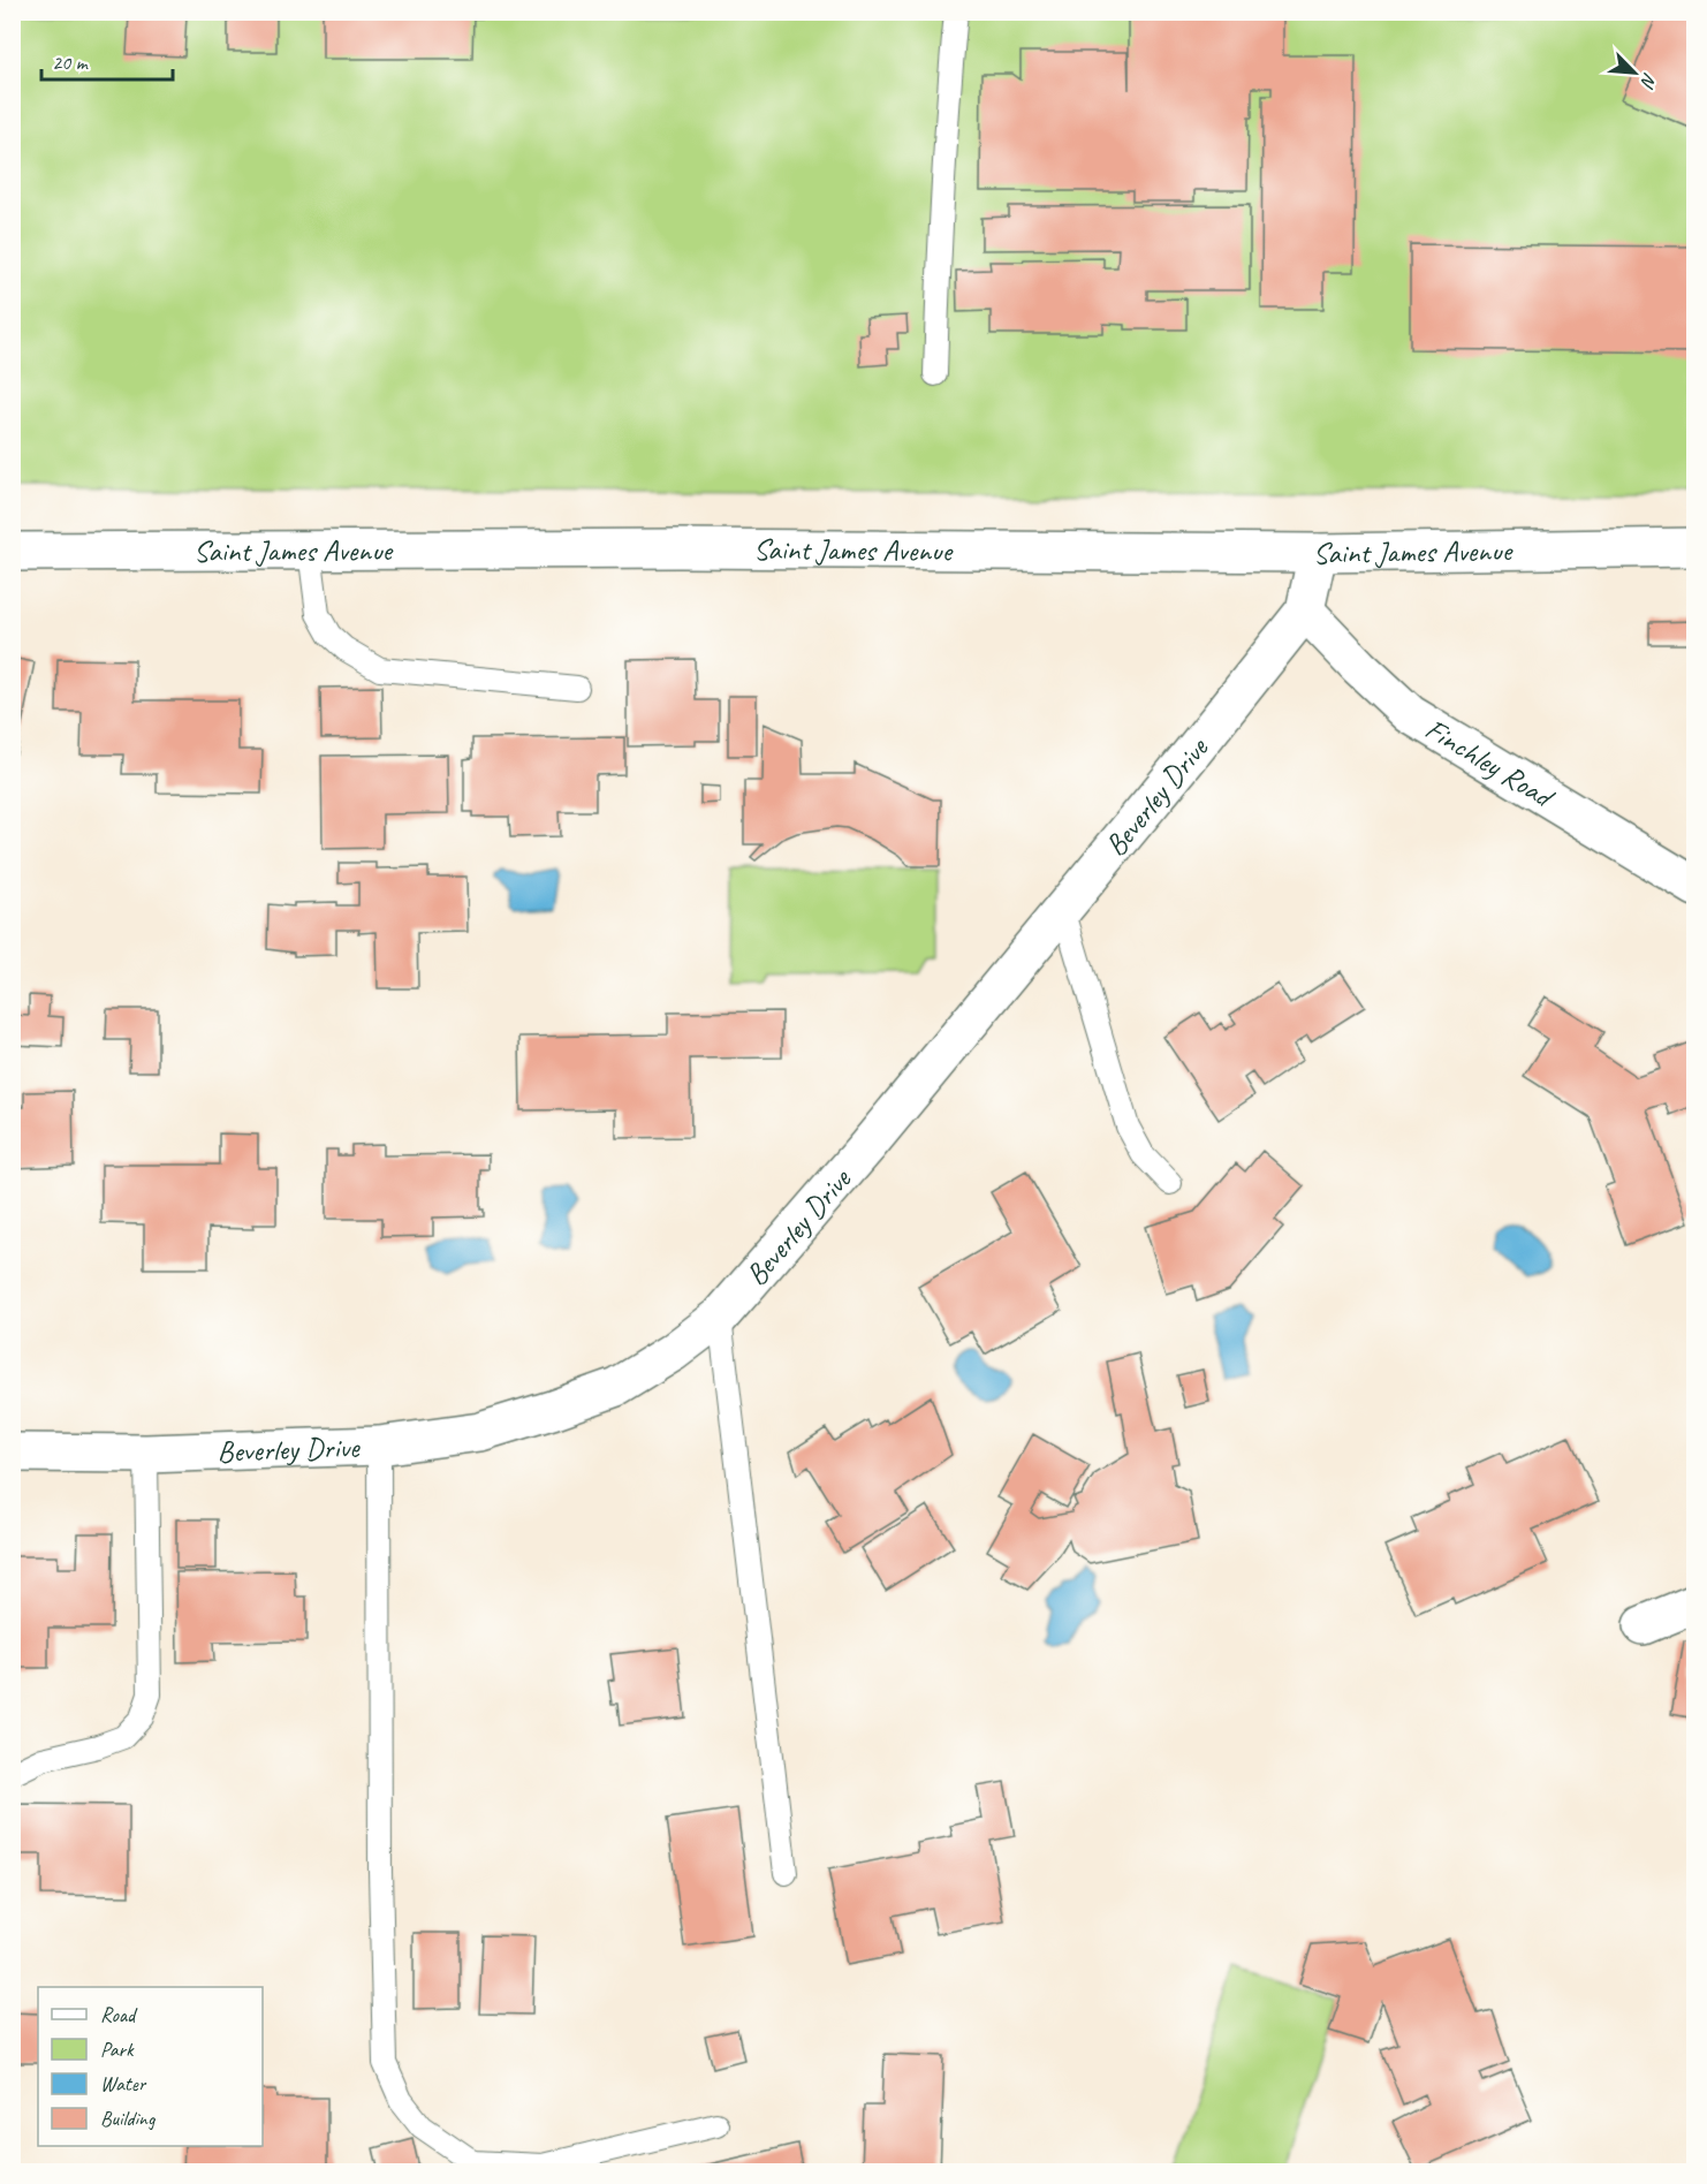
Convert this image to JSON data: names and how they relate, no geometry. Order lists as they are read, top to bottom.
{
  "streets": {
    "street": ["Saint James Avenue", "Finchley Road", "Beverley Drive"]
  },
  "crossings": [
    ["Saint James Avenue", "Beverley Drive"],
    ["Finchley Road", "Beverley Drive"]
  ],
  "legend": [
    "Road",
    "Park",
    "Water",
    "Building"
  ],
  "scale_bar": "20 m",
  "north": "bottom right"
}
